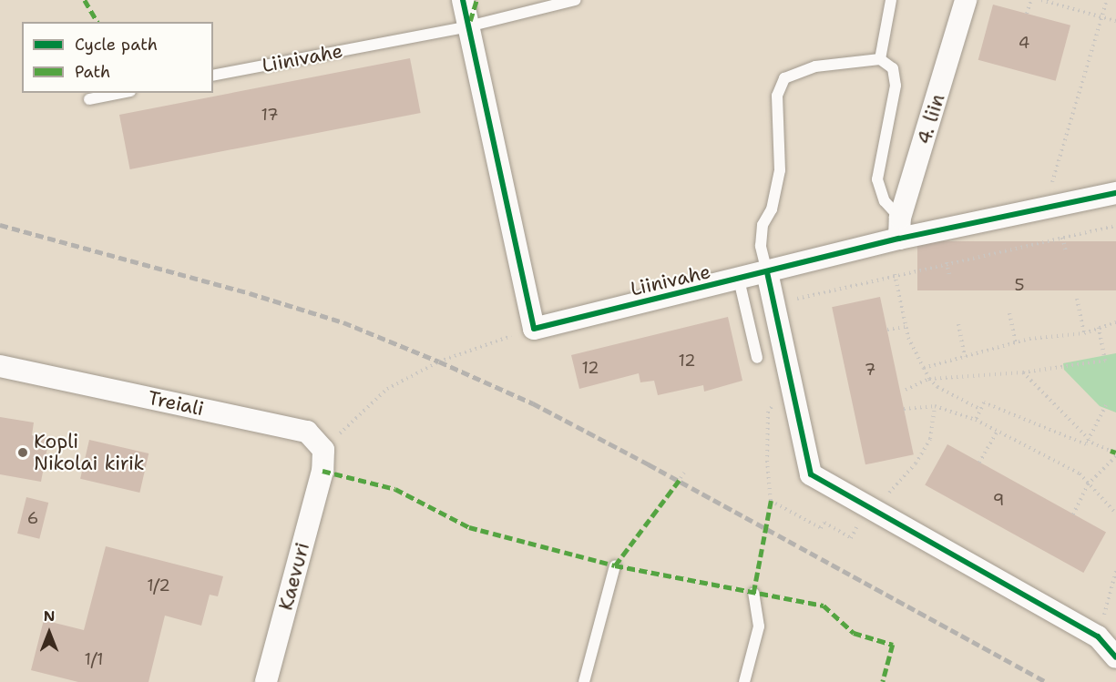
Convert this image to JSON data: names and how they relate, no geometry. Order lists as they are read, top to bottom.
{
  "streets": {
    "street": [
      "Liinivahe",
      "4. liin",
      "Treiali",
      "Kaevuri"
    ]
  },
  "crossings": [
    ["Liinivahe", "4. liin"],
    ["Treiali", "Kaevuri"]
  ],
  "places": ["Kopli Nikolai kirik"],
  "house_numbers": [
    "4",
    "17",
    "5",
    "12",
    "12",
    "7",
    "9",
    "6",
    "1/2",
    "1/1"
  ],
  "legend": ["Cycle path", "Path"],
  "north": "top"
}
